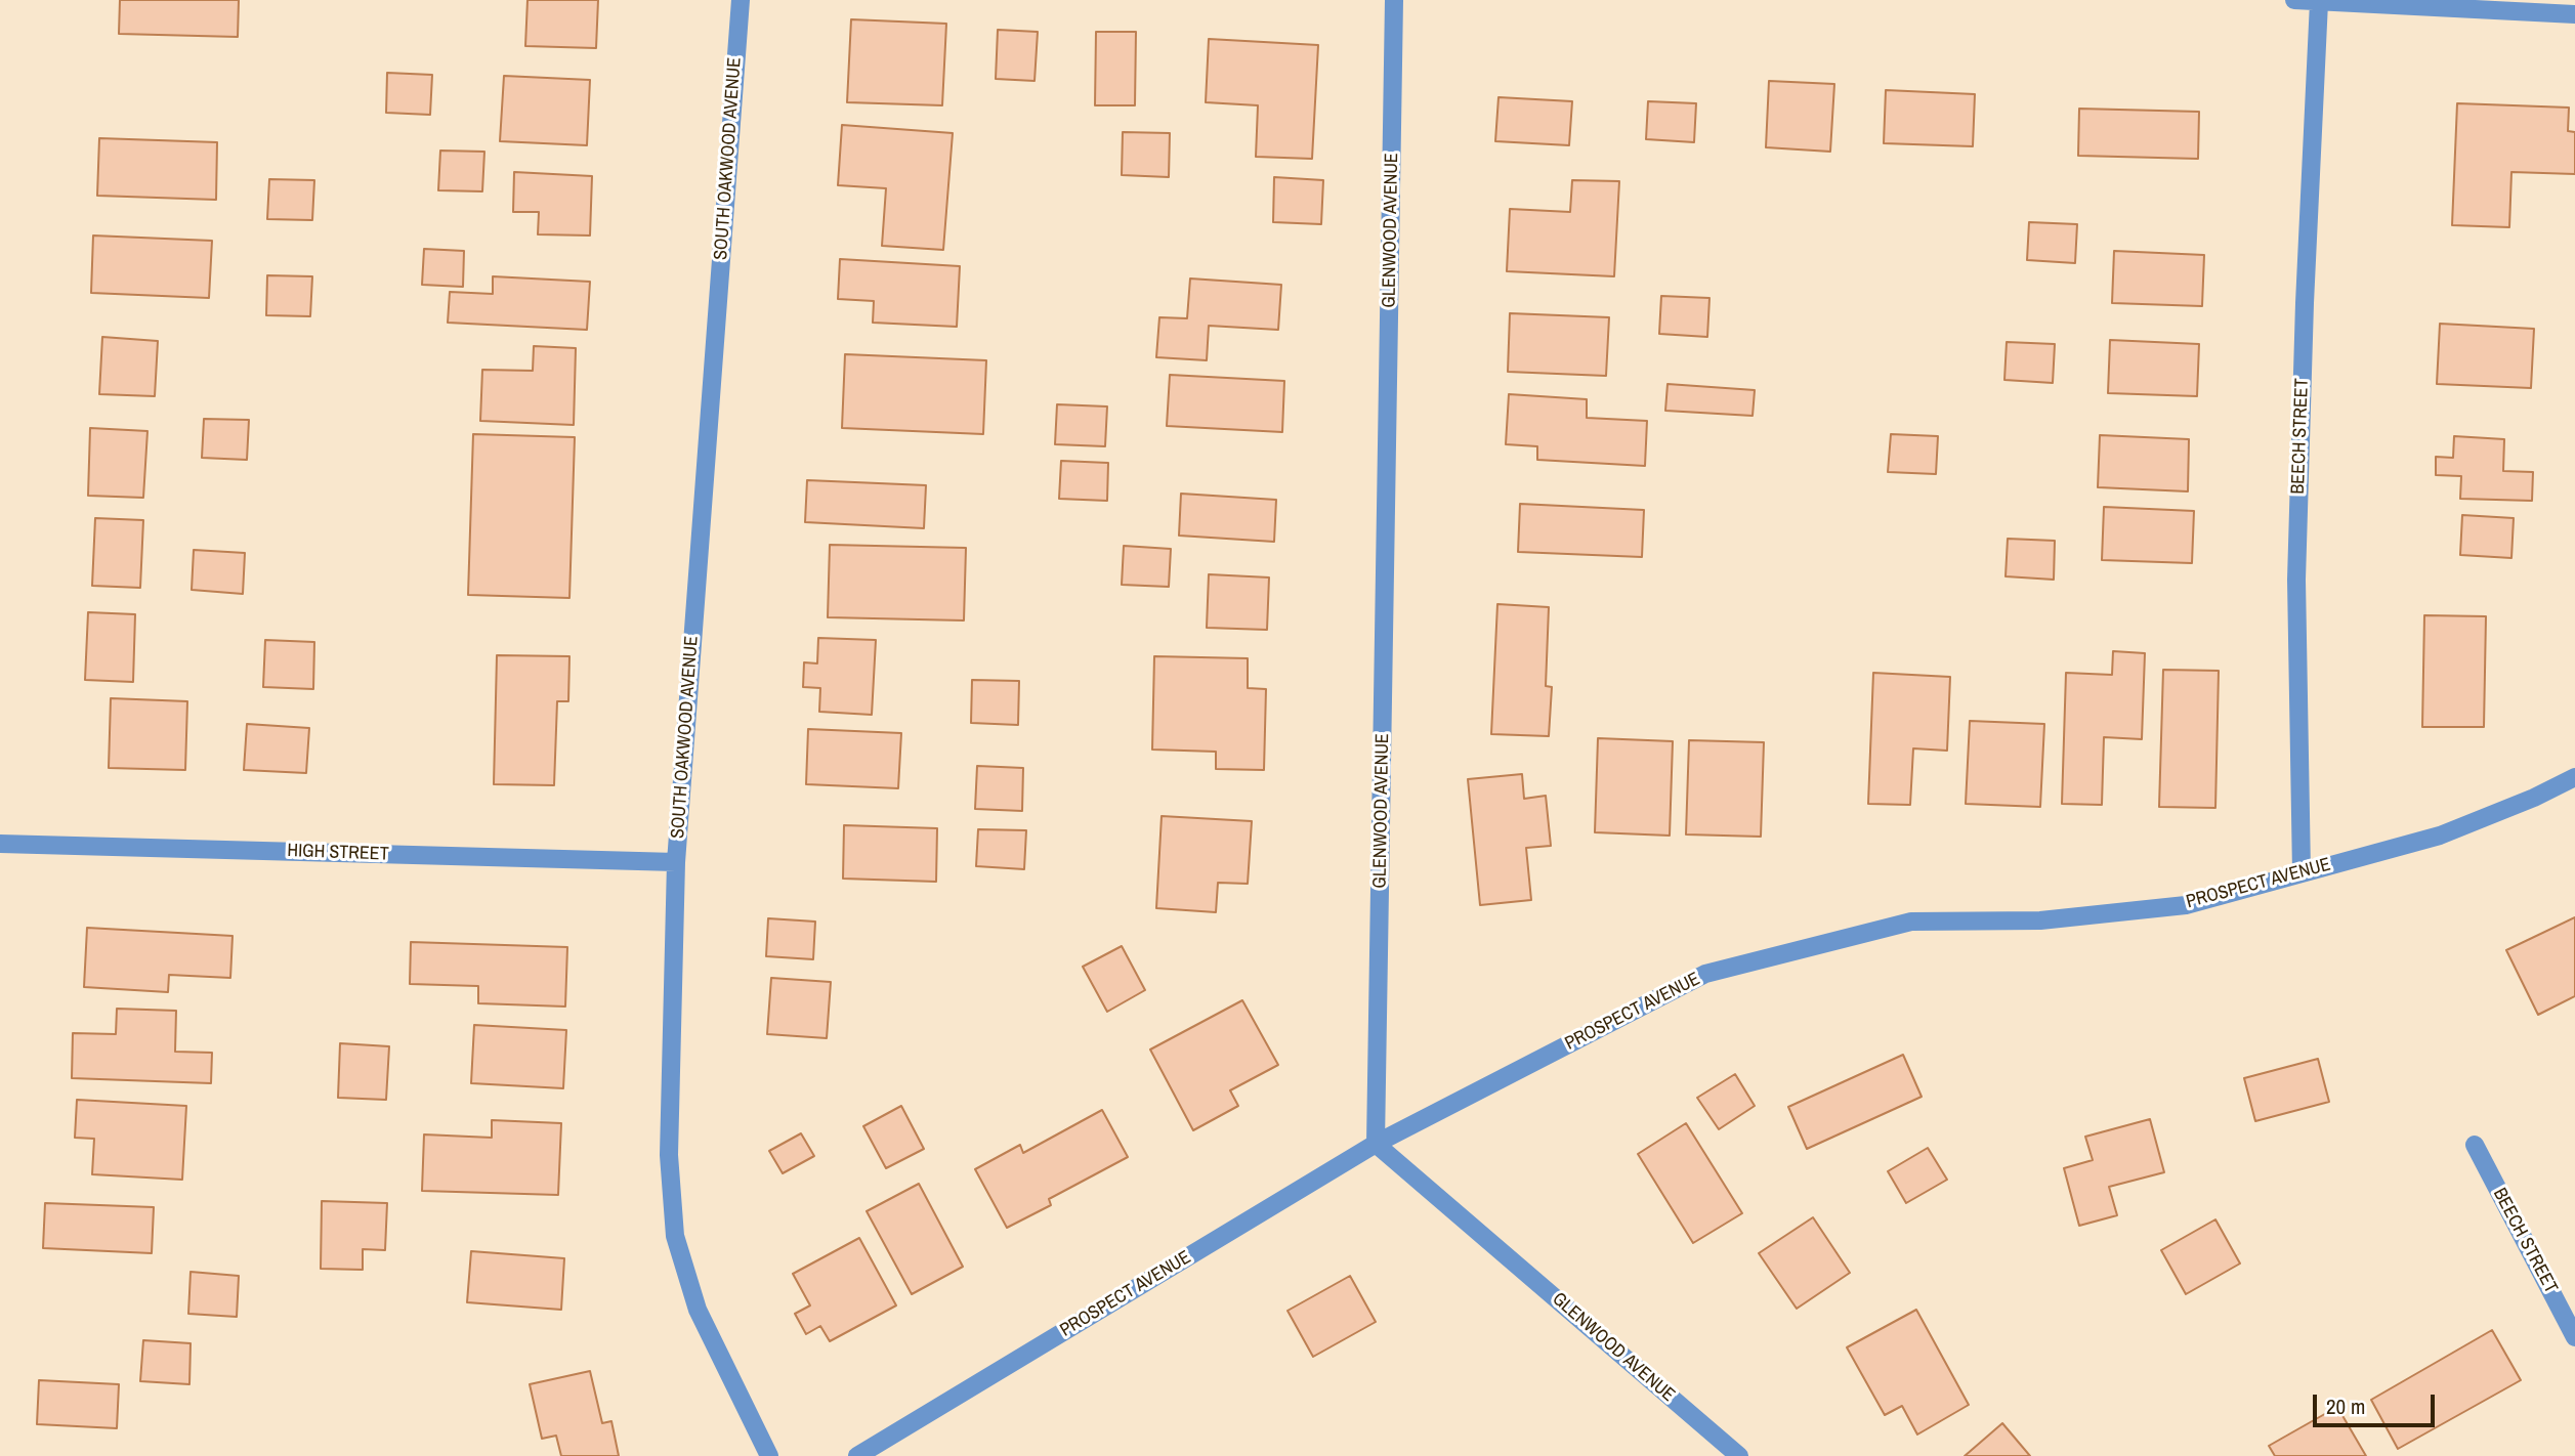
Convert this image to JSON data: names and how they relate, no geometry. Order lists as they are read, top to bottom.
{
  "streets": {
    "street": [
      "SOUTH OAKWOOD AVENUE",
      "GLENWOOD AVENUE",
      "BEECH STREET",
      "HIGH STREET",
      "PROSPECT AVENUE"
    ]
  },
  "crossings": [
    ["SOUTH OAKWOOD AVENUE", "HIGH STREET"],
    ["GLENWOOD AVENUE", "PROSPECT AVENUE"],
    ["BEECH STREET", "PROSPECT AVENUE"]
  ],
  "scale_bar": "20 m"
}
